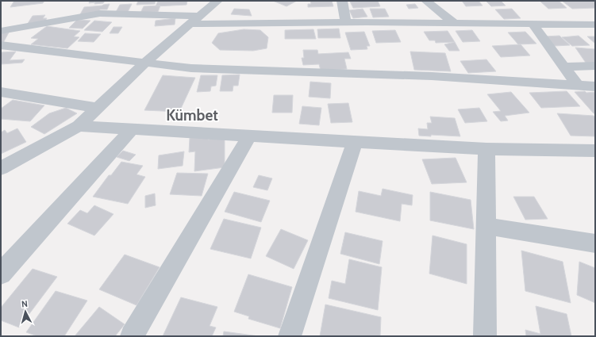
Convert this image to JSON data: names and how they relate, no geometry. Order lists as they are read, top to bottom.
{
  "districts": ["Kümbet"],
  "north": "top"
}
